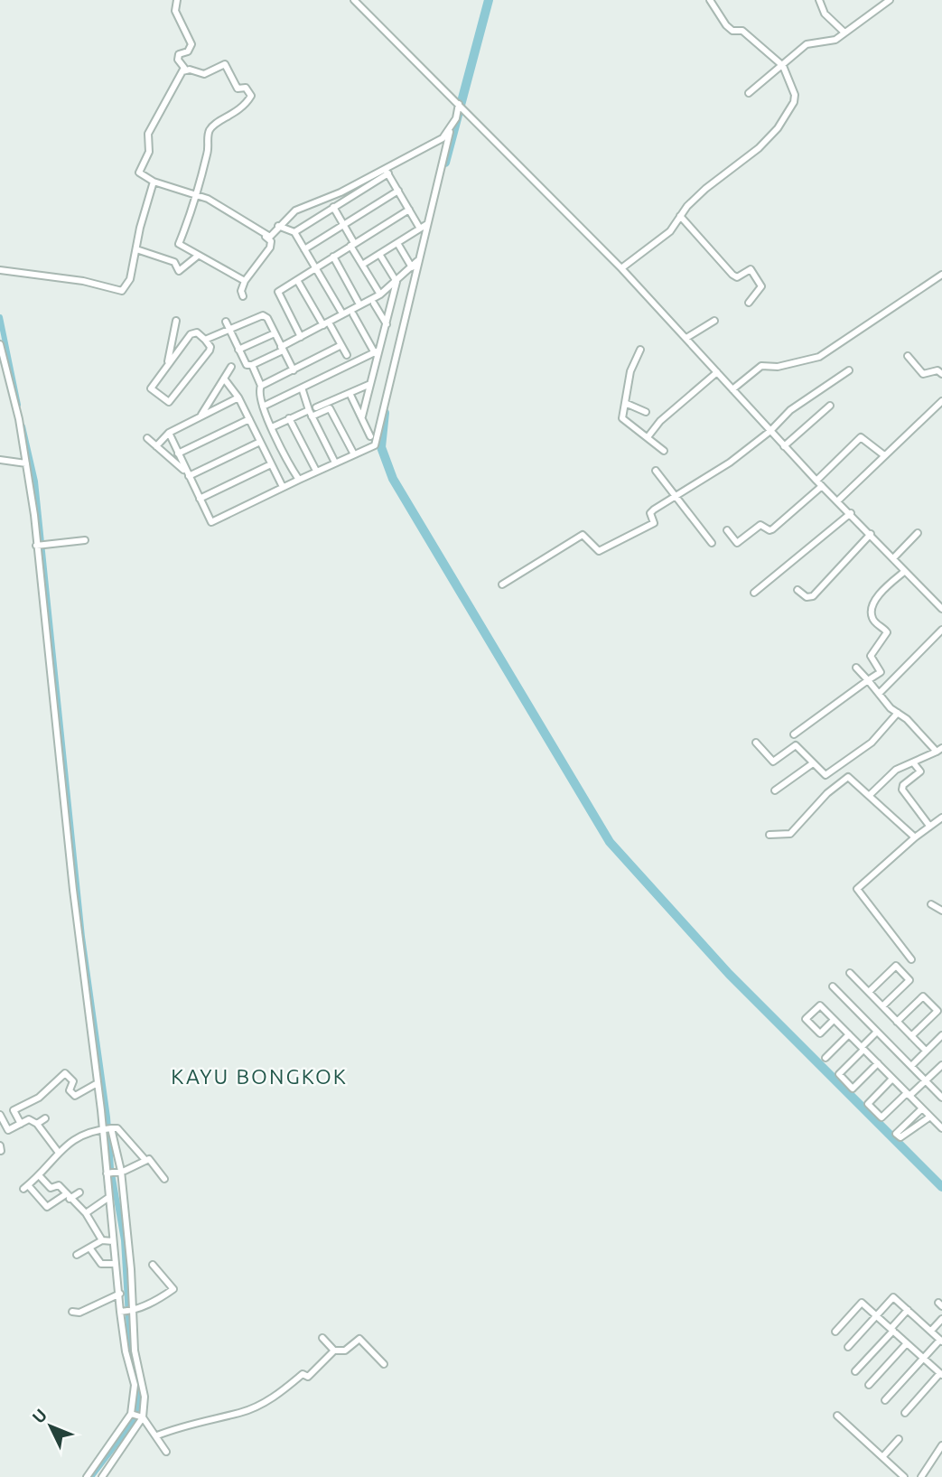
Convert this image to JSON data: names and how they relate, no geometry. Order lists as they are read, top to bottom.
{
  "districts": ["KAYU BONGKOK"],
  "north": "top left"
}
